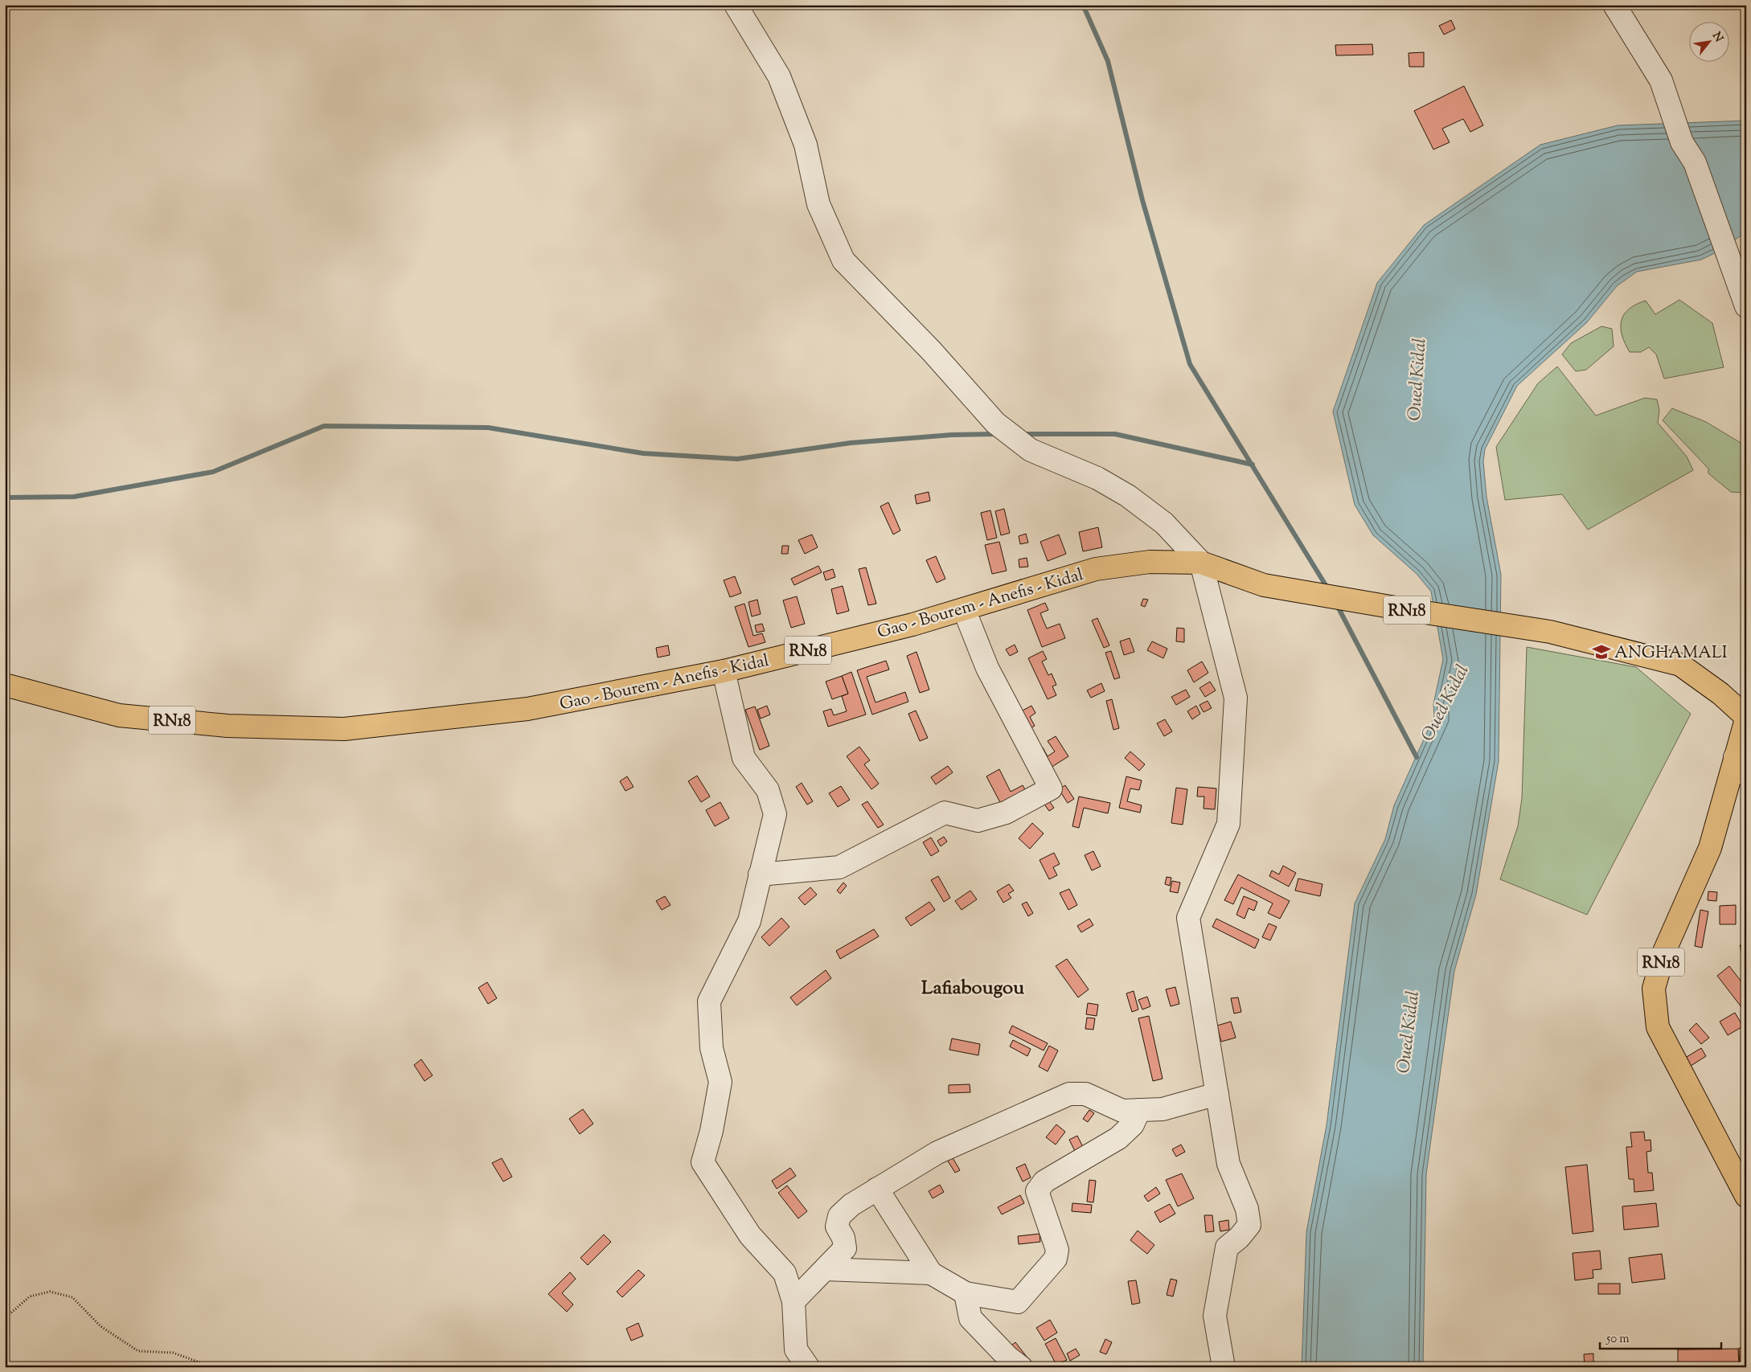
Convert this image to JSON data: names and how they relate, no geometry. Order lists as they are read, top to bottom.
{
  "streets": {
    "main road": ["Gao - Bourem - Anefis - Kidal", "RN18"]
  },
  "crossings": [
    ["Gao - Bourem - Anefis - Kidal", "RN18"]
  ],
  "districts": ["Lafiabougou"],
  "water": ["Oued Kidal"],
  "places": {
    "school or university": ["ANGHAMALI"]
  },
  "scale_bar": "50 m",
  "north": "top right"
}
